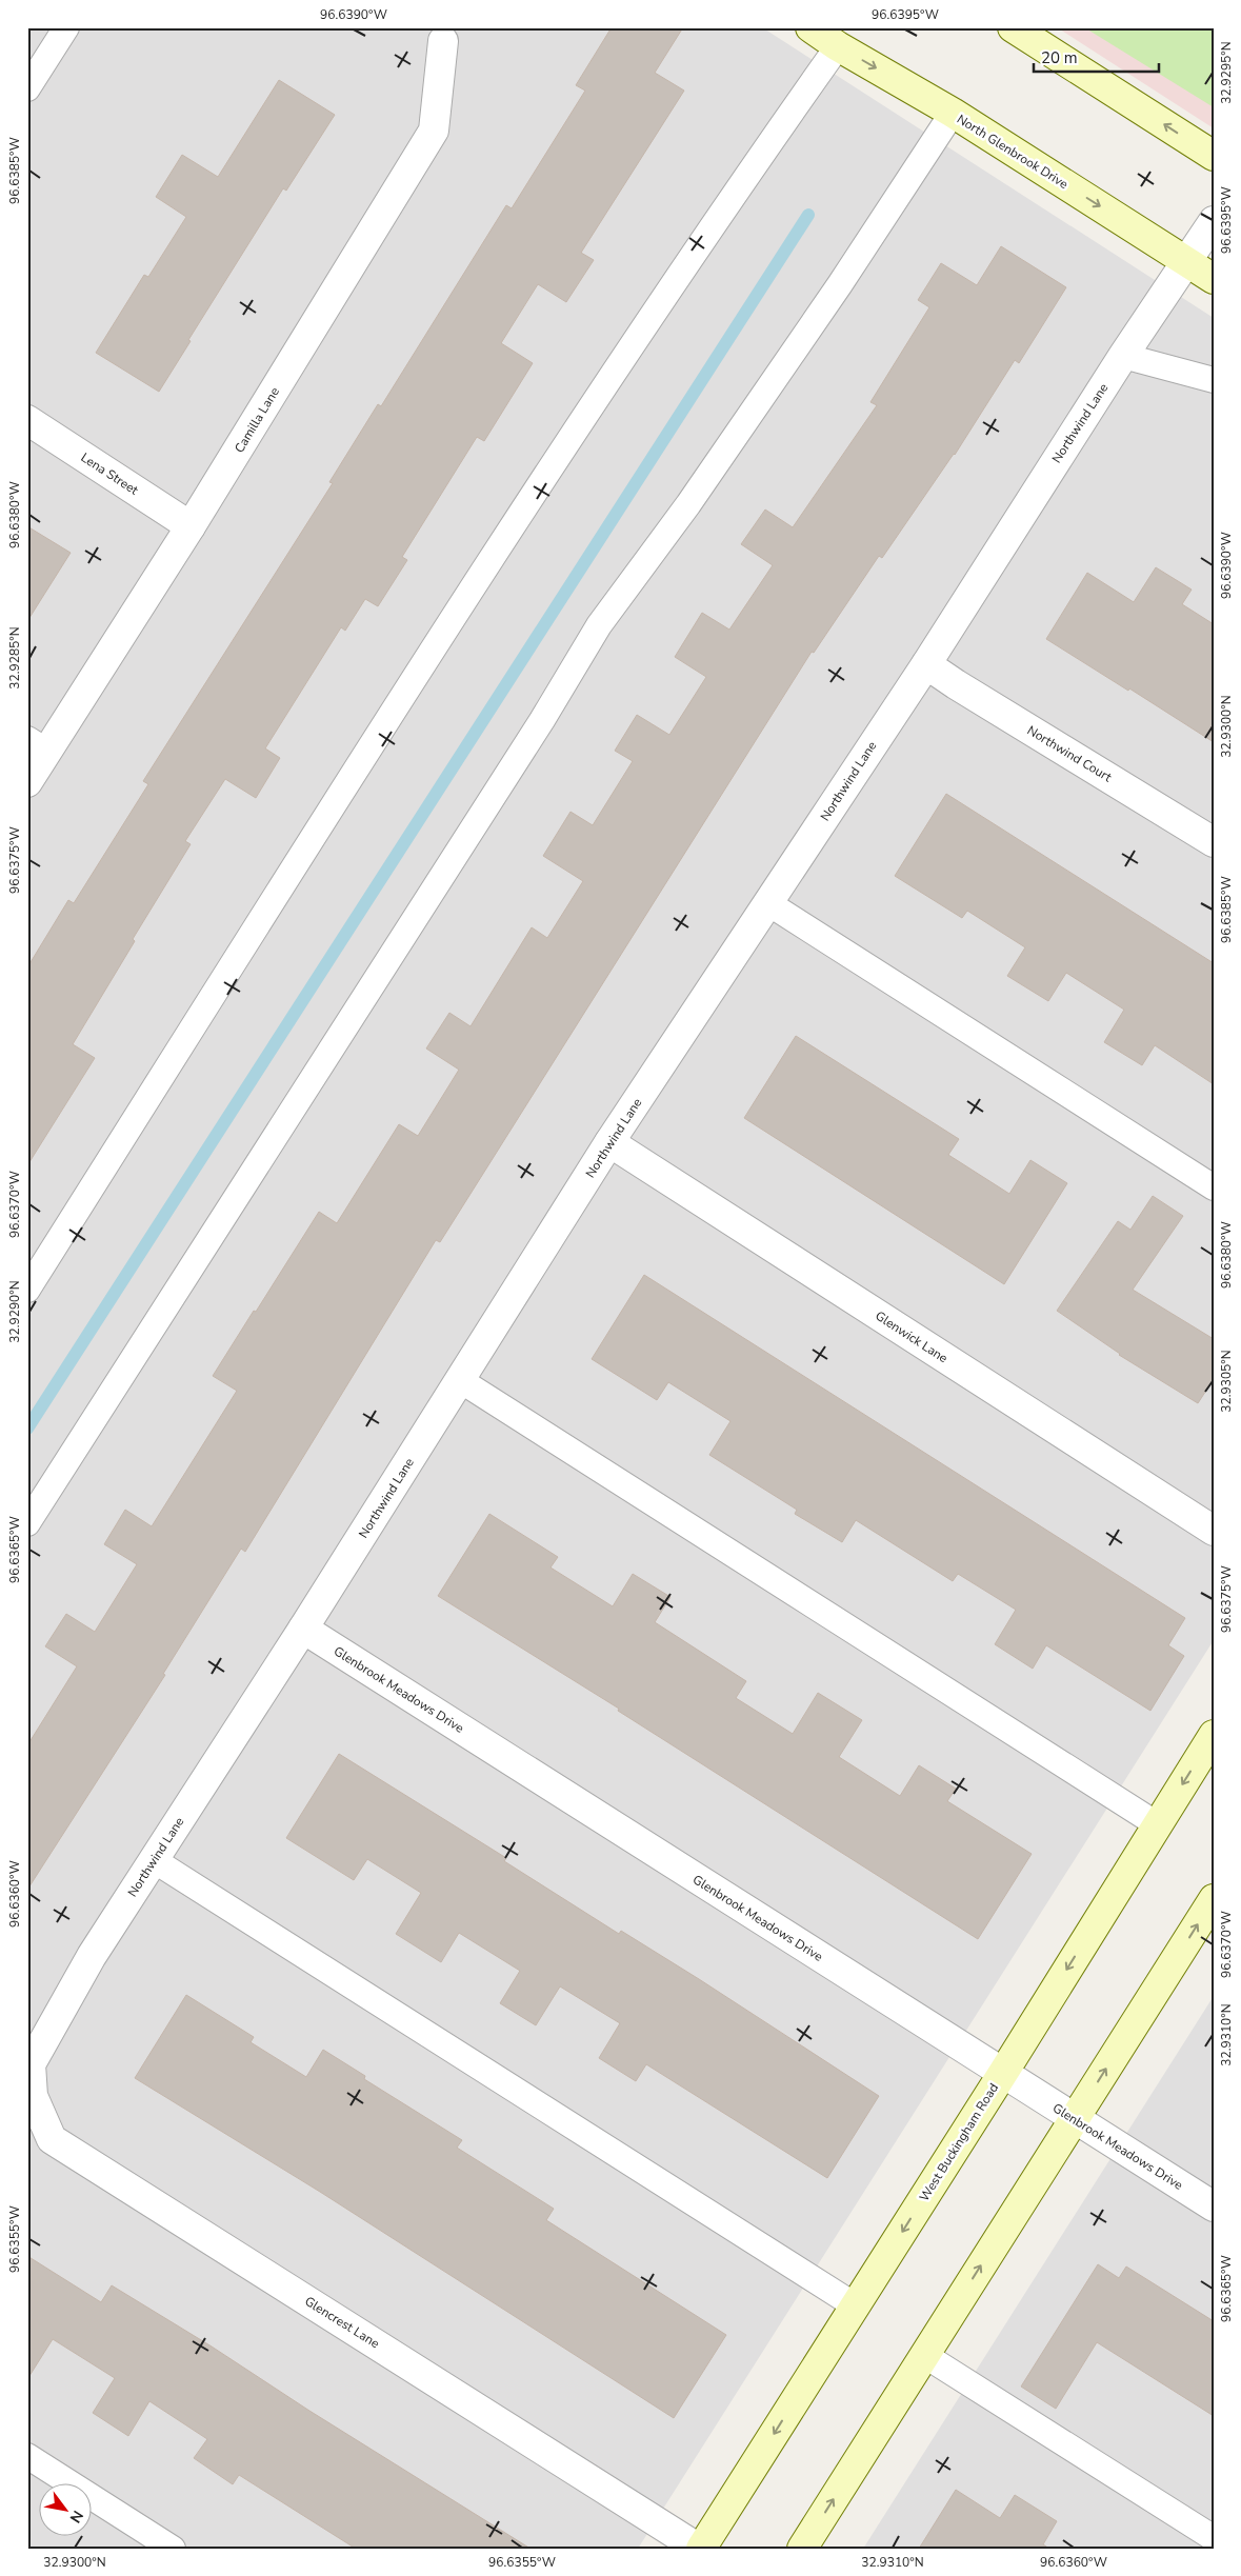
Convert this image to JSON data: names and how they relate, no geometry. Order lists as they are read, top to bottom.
{
  "streets": {
    "main road": ["North Glenbrook Drive", "West Buckingham Road"],
    "street": [
      "Camilla Lane",
      "Northwind Lane",
      "Lena Street",
      "Northwind Court",
      "Glenwick Lane",
      "Glenbrook Meadows Drive",
      "Glencrest Lane"
    ]
  },
  "crossings": [
    ["North Glenbrook Drive", "Northwind Lane"],
    ["Camilla Lane", "Lena Street"],
    ["Northwind Lane", "Northwind Court"],
    ["Northwind Lane", "Glenwick Lane"],
    ["Northwind Lane", "Glenbrook Meadows Drive"],
    ["Northwind Lane", "Glencrest Lane"],
    ["Glenbrook Meadows Drive", "West Buckingham Road"],
    ["West Buckingham Road", "Glencrest Lane"]
  ],
  "scale_bar": "20 m",
  "north": "bottom right",
  "coordinates": [
    "96.6390°W",
    "96.6395°W",
    "32.9295°N",
    "96.6385°W",
    "96.6380°W",
    "32.9285°N",
    "32.9300°N",
    "96.6375°W",
    "96.6370°W",
    "32.9290°N",
    "32.9305°N",
    "96.6365°W",
    "96.6360°W",
    "32.9310°N",
    "96.6355°W"
  ]
}
